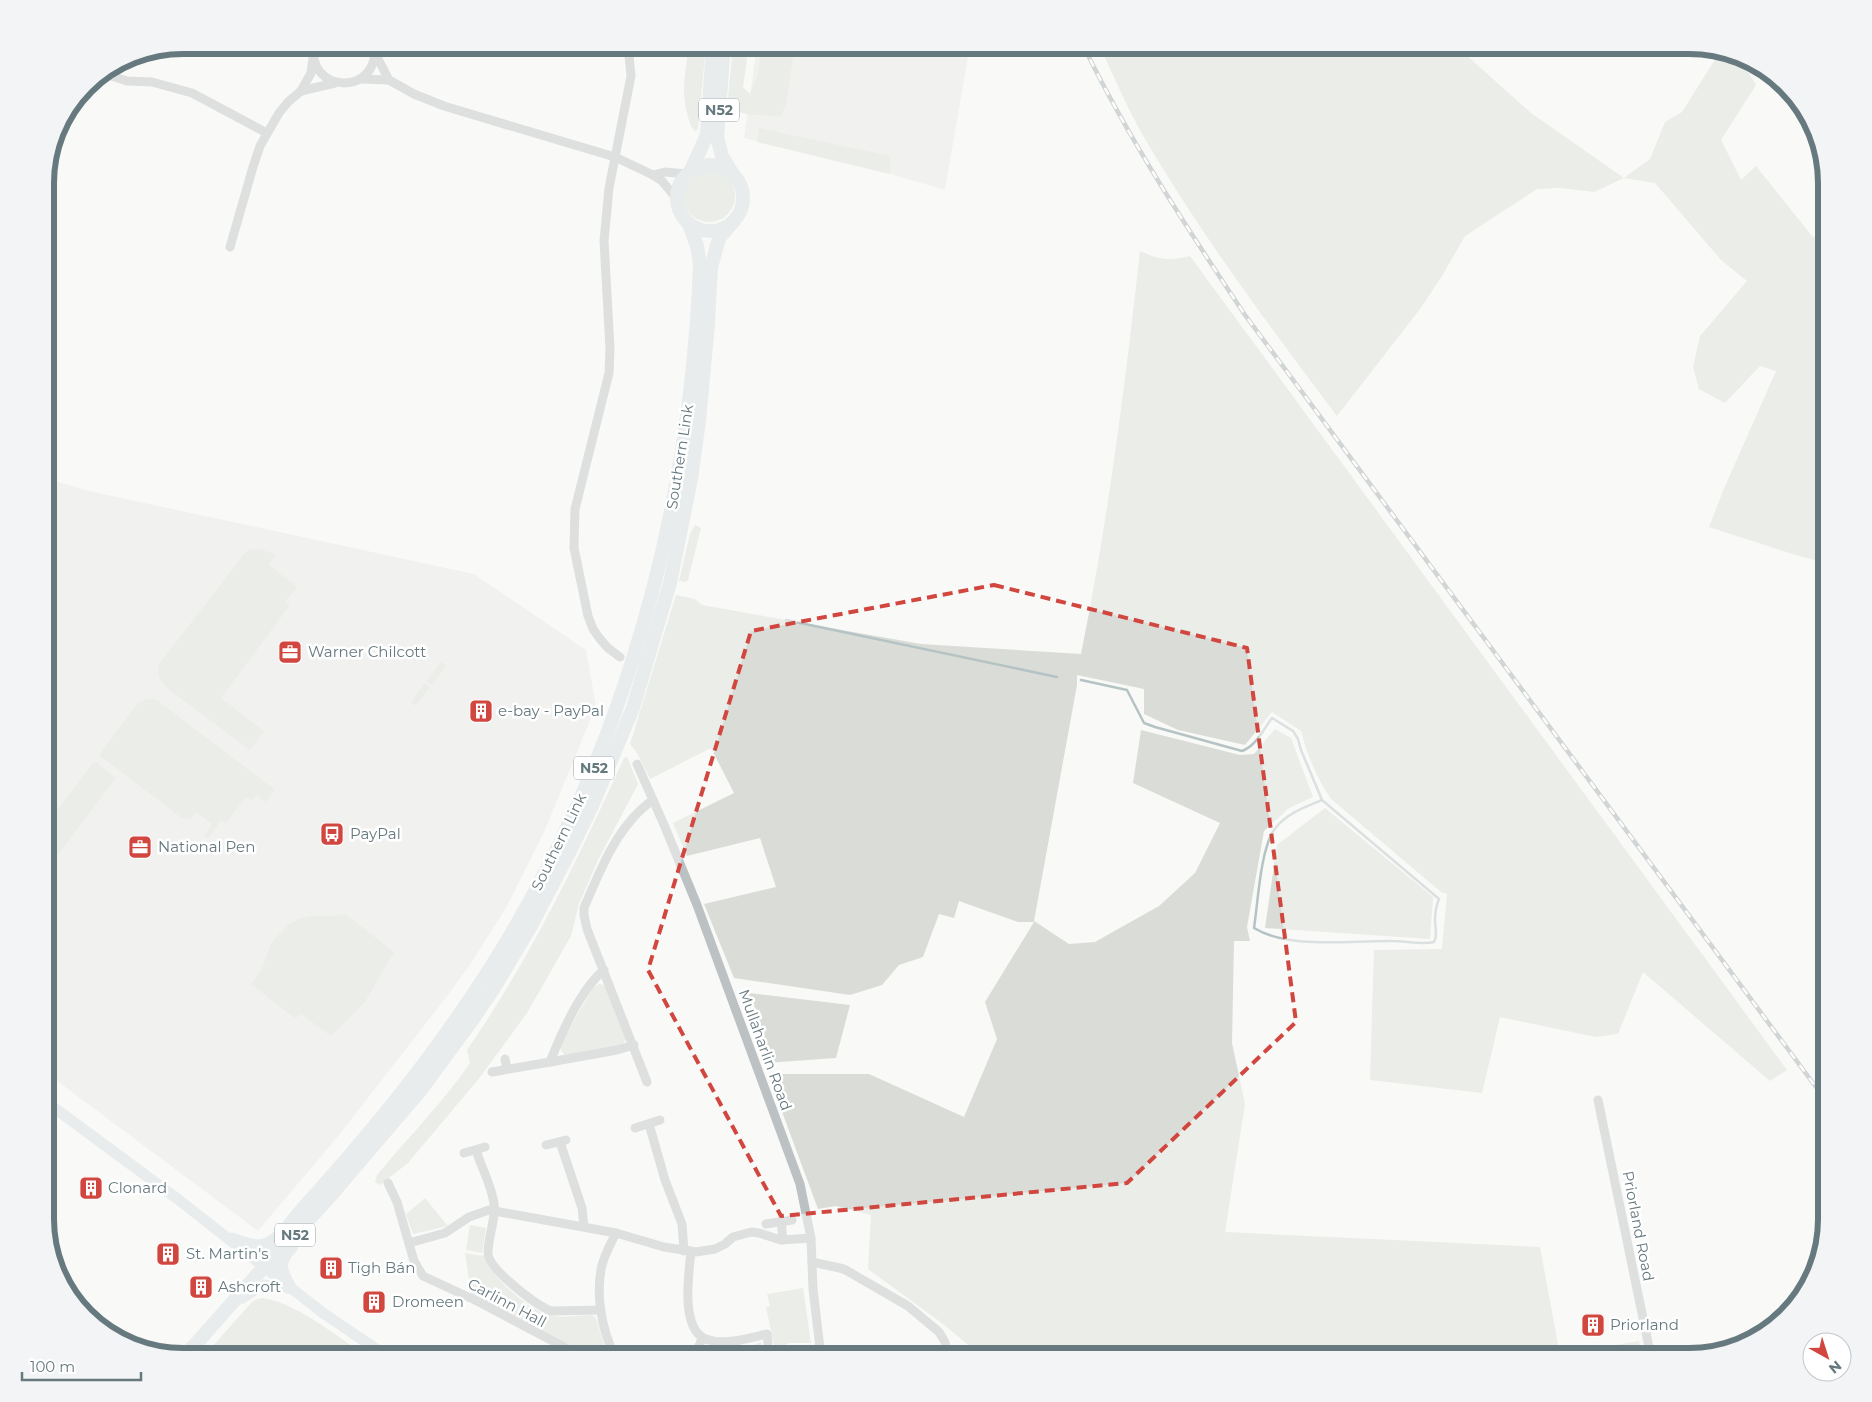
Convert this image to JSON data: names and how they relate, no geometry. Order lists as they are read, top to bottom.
{
  "streets": {
    "main road": ["N52", "Southern Link"],
    "street": ["Mullaharlin Road", "Priorland Road", "Carlinn Hall"]
  },
  "crossings": [
    ["N52", "Southern Link"]
  ],
  "places": {
    "office": ["Warner Chilcott", "National Pen"],
    "building": [
      "e-bay - PayPal",
      "Clonard",
      "St. Martin's",
      "Tigh Bán",
      "Ashcroft",
      "Dromeen",
      "Priorland"
    ],
    "bus stop": ["PayPal"]
  },
  "scale_bar": "100 m",
  "north": "bottom right"
}
